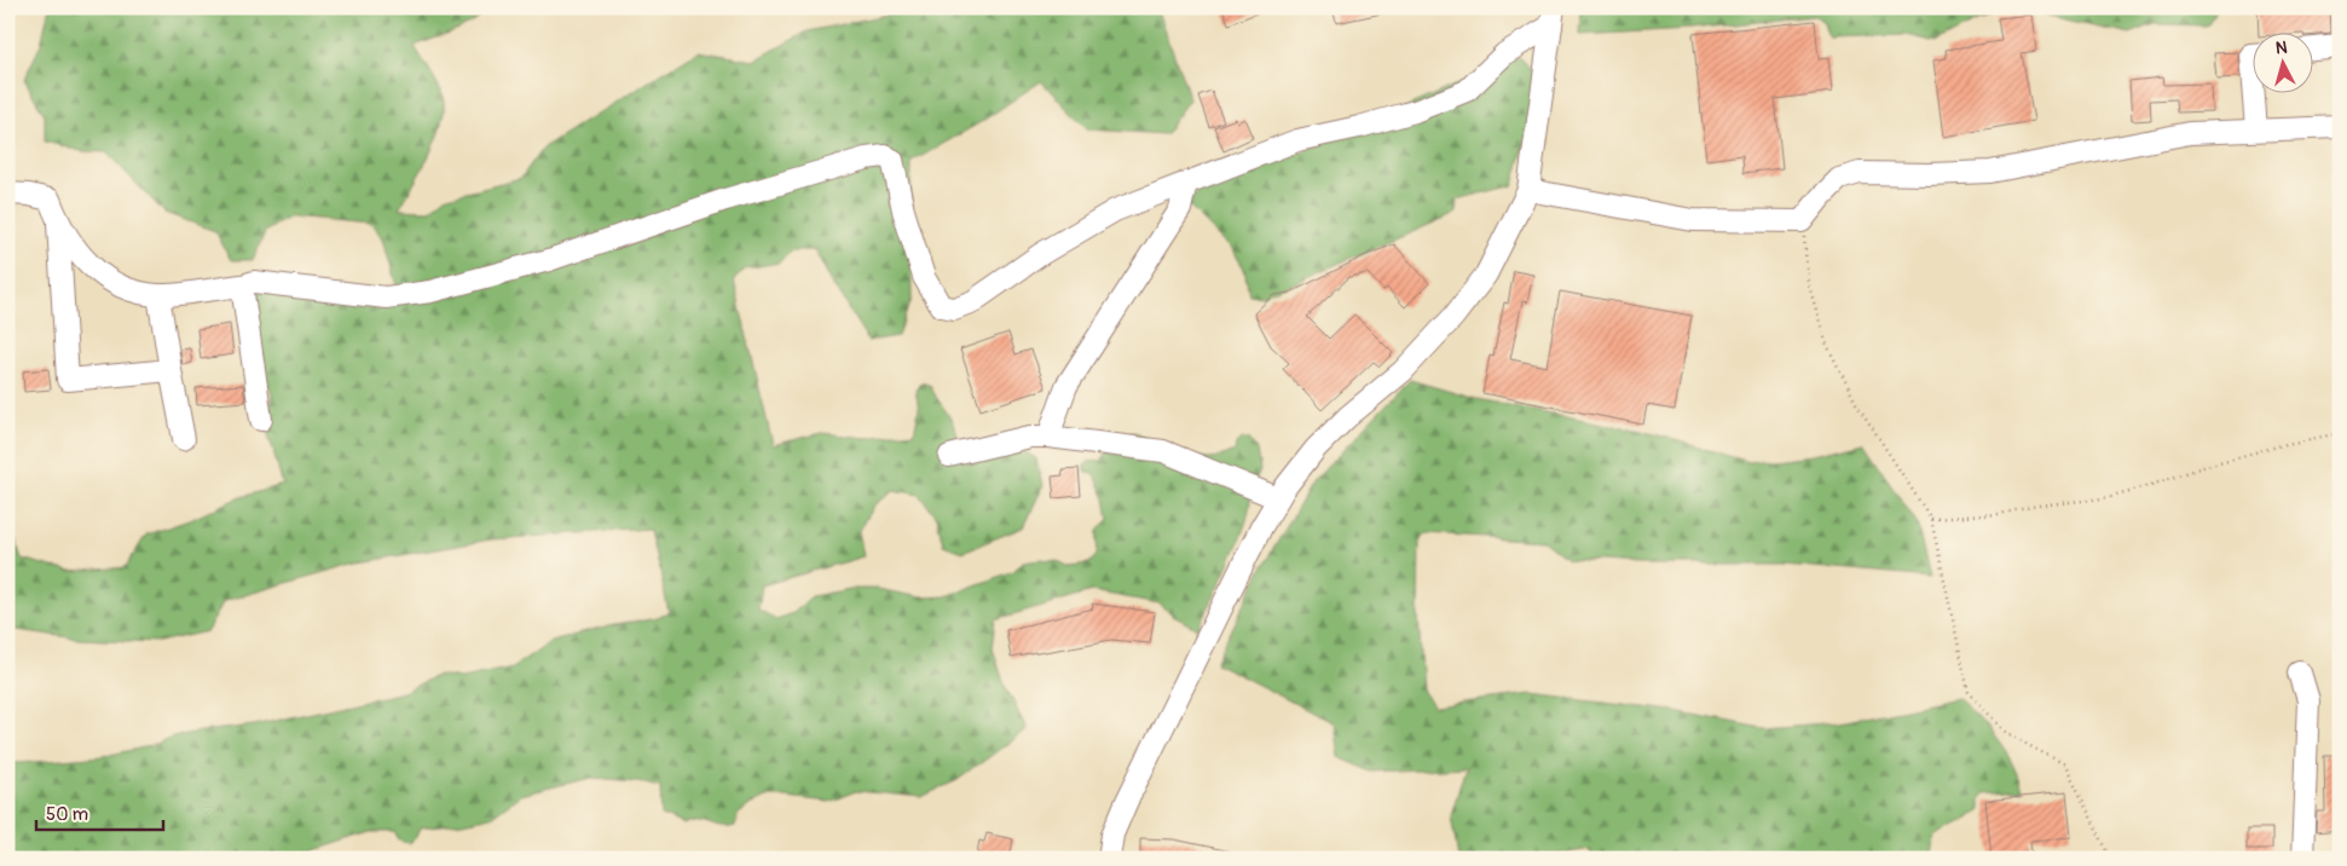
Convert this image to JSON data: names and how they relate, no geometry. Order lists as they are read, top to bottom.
{
  "scale_bar": "50 m",
  "north": "top"
}
